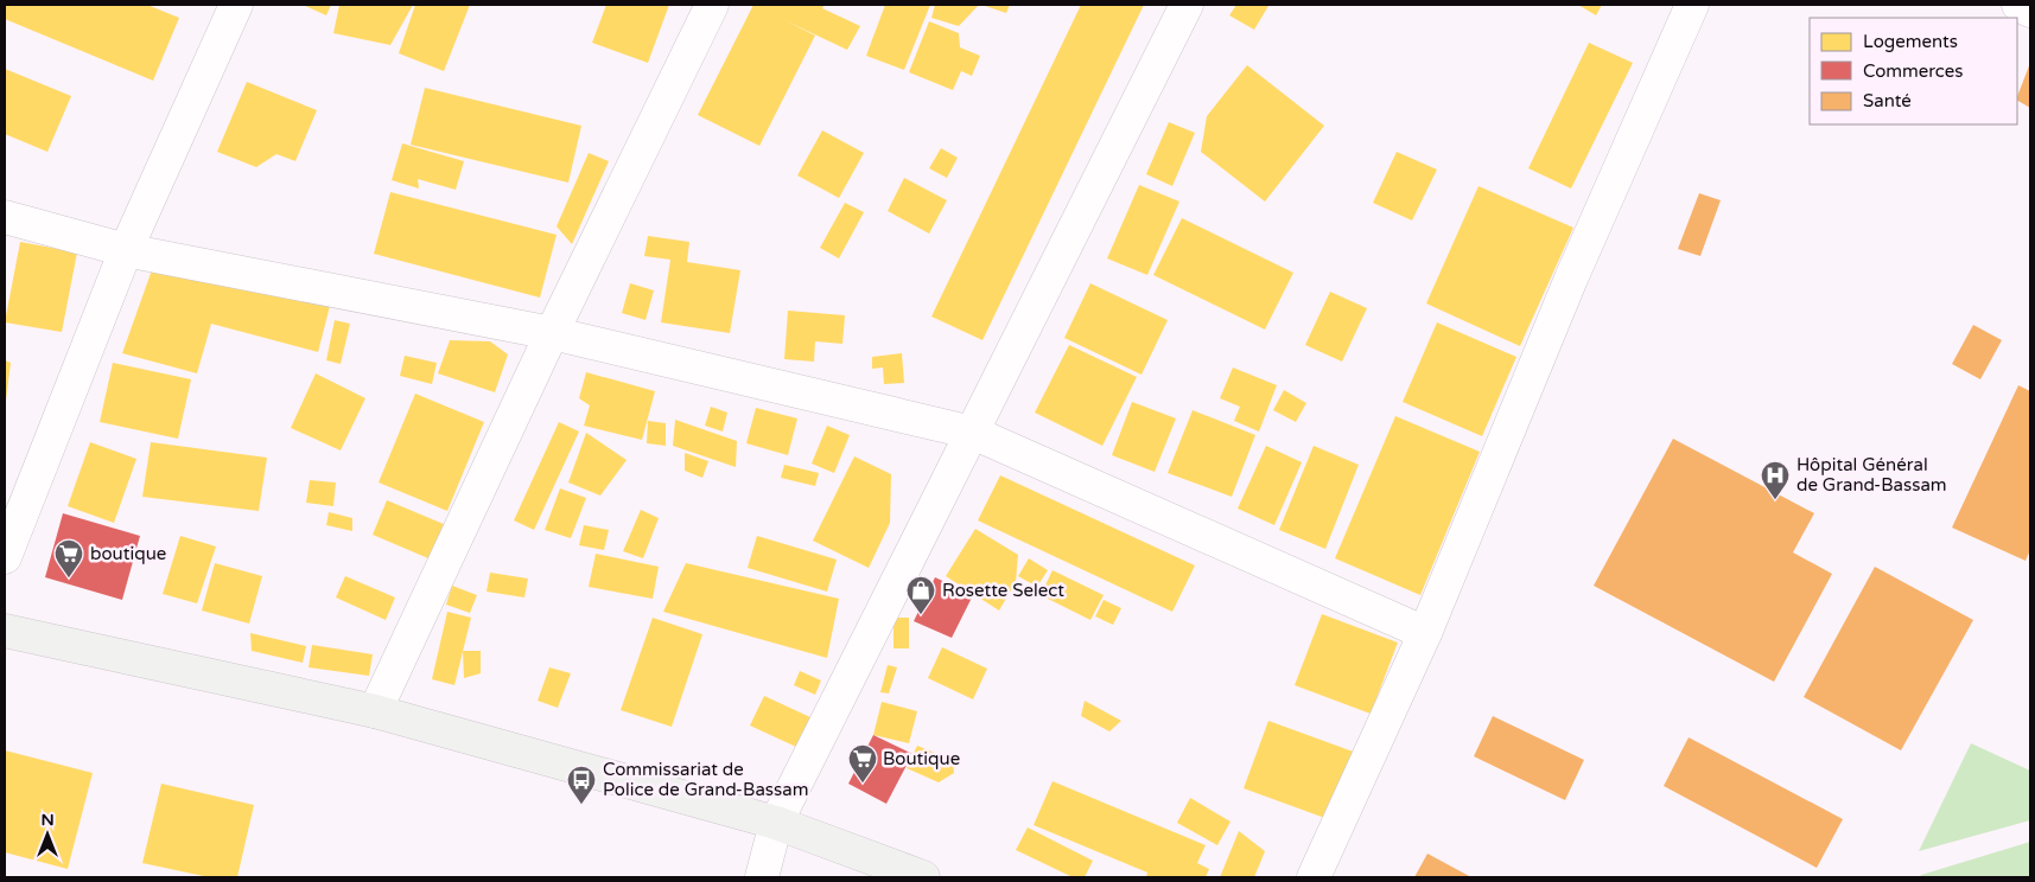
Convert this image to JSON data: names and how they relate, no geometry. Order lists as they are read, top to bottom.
{
  "places": {
    "hospital": ["Hôpital Général de Grand-Bassam"],
    "supermarket": ["boutique", "Boutique"],
    "shop": ["Rosette Select"],
    "bus stop": ["Commissariat de Police de Grand-Bassam"]
  },
  "legend": ["Logements", "Commerces", "Santé"],
  "north": "top"
}
